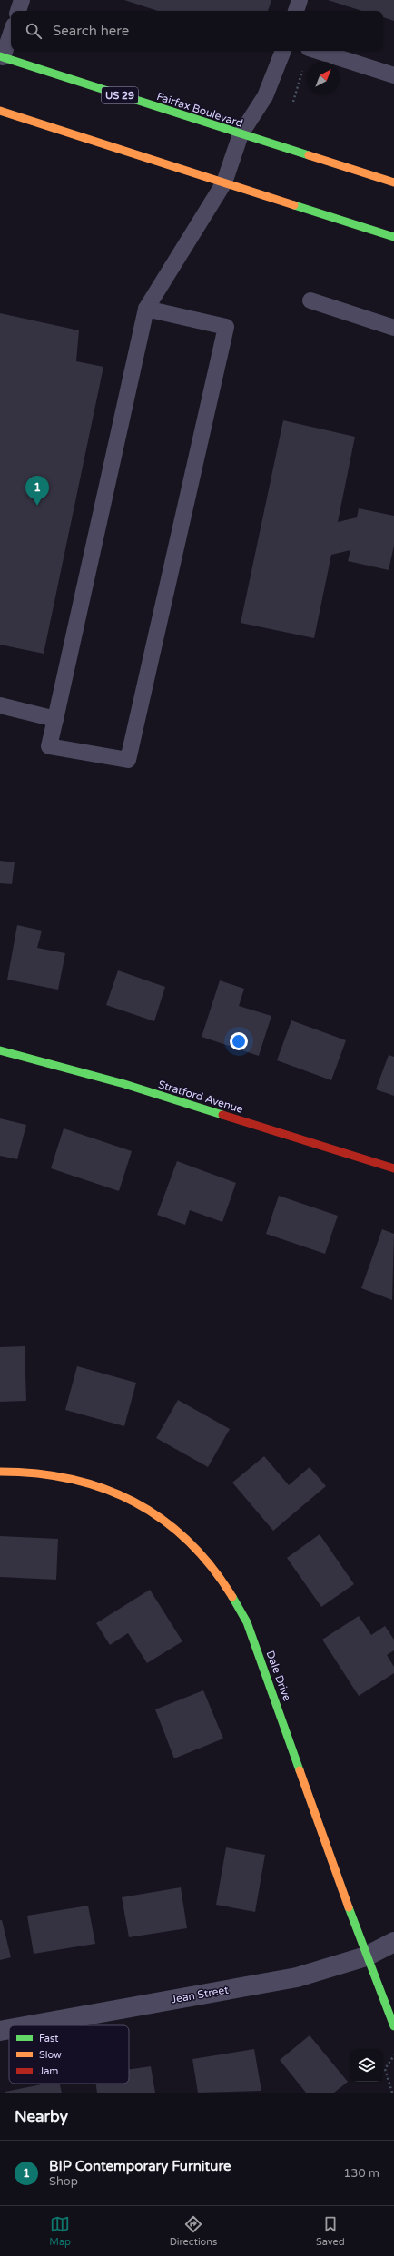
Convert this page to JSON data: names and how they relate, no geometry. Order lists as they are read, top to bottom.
{
  "streets": {
    "street": [
      "US 29",
      "Fairfax Boulevard",
      "Stratford Avenue",
      "Dale Drive",
      "Jean Street"
    ]
  },
  "crossings": [
    ["Dale Drive", "Jean Street"]
  ],
  "legend": ["Fast", "Slow", "Jam"],
  "north": "top right",
  "page": {
    "search": "Search here",
    "pins": "1",
    "heading": "Nearby",
    "list": [
      {
        "mark": "1",
        "name": "BIP Contemporary Furniture",
        "note": "Shop",
        "value": "130 m"
      }
    ],
    "nav": ["Map", "Directions", "Saved"]
  }
}
